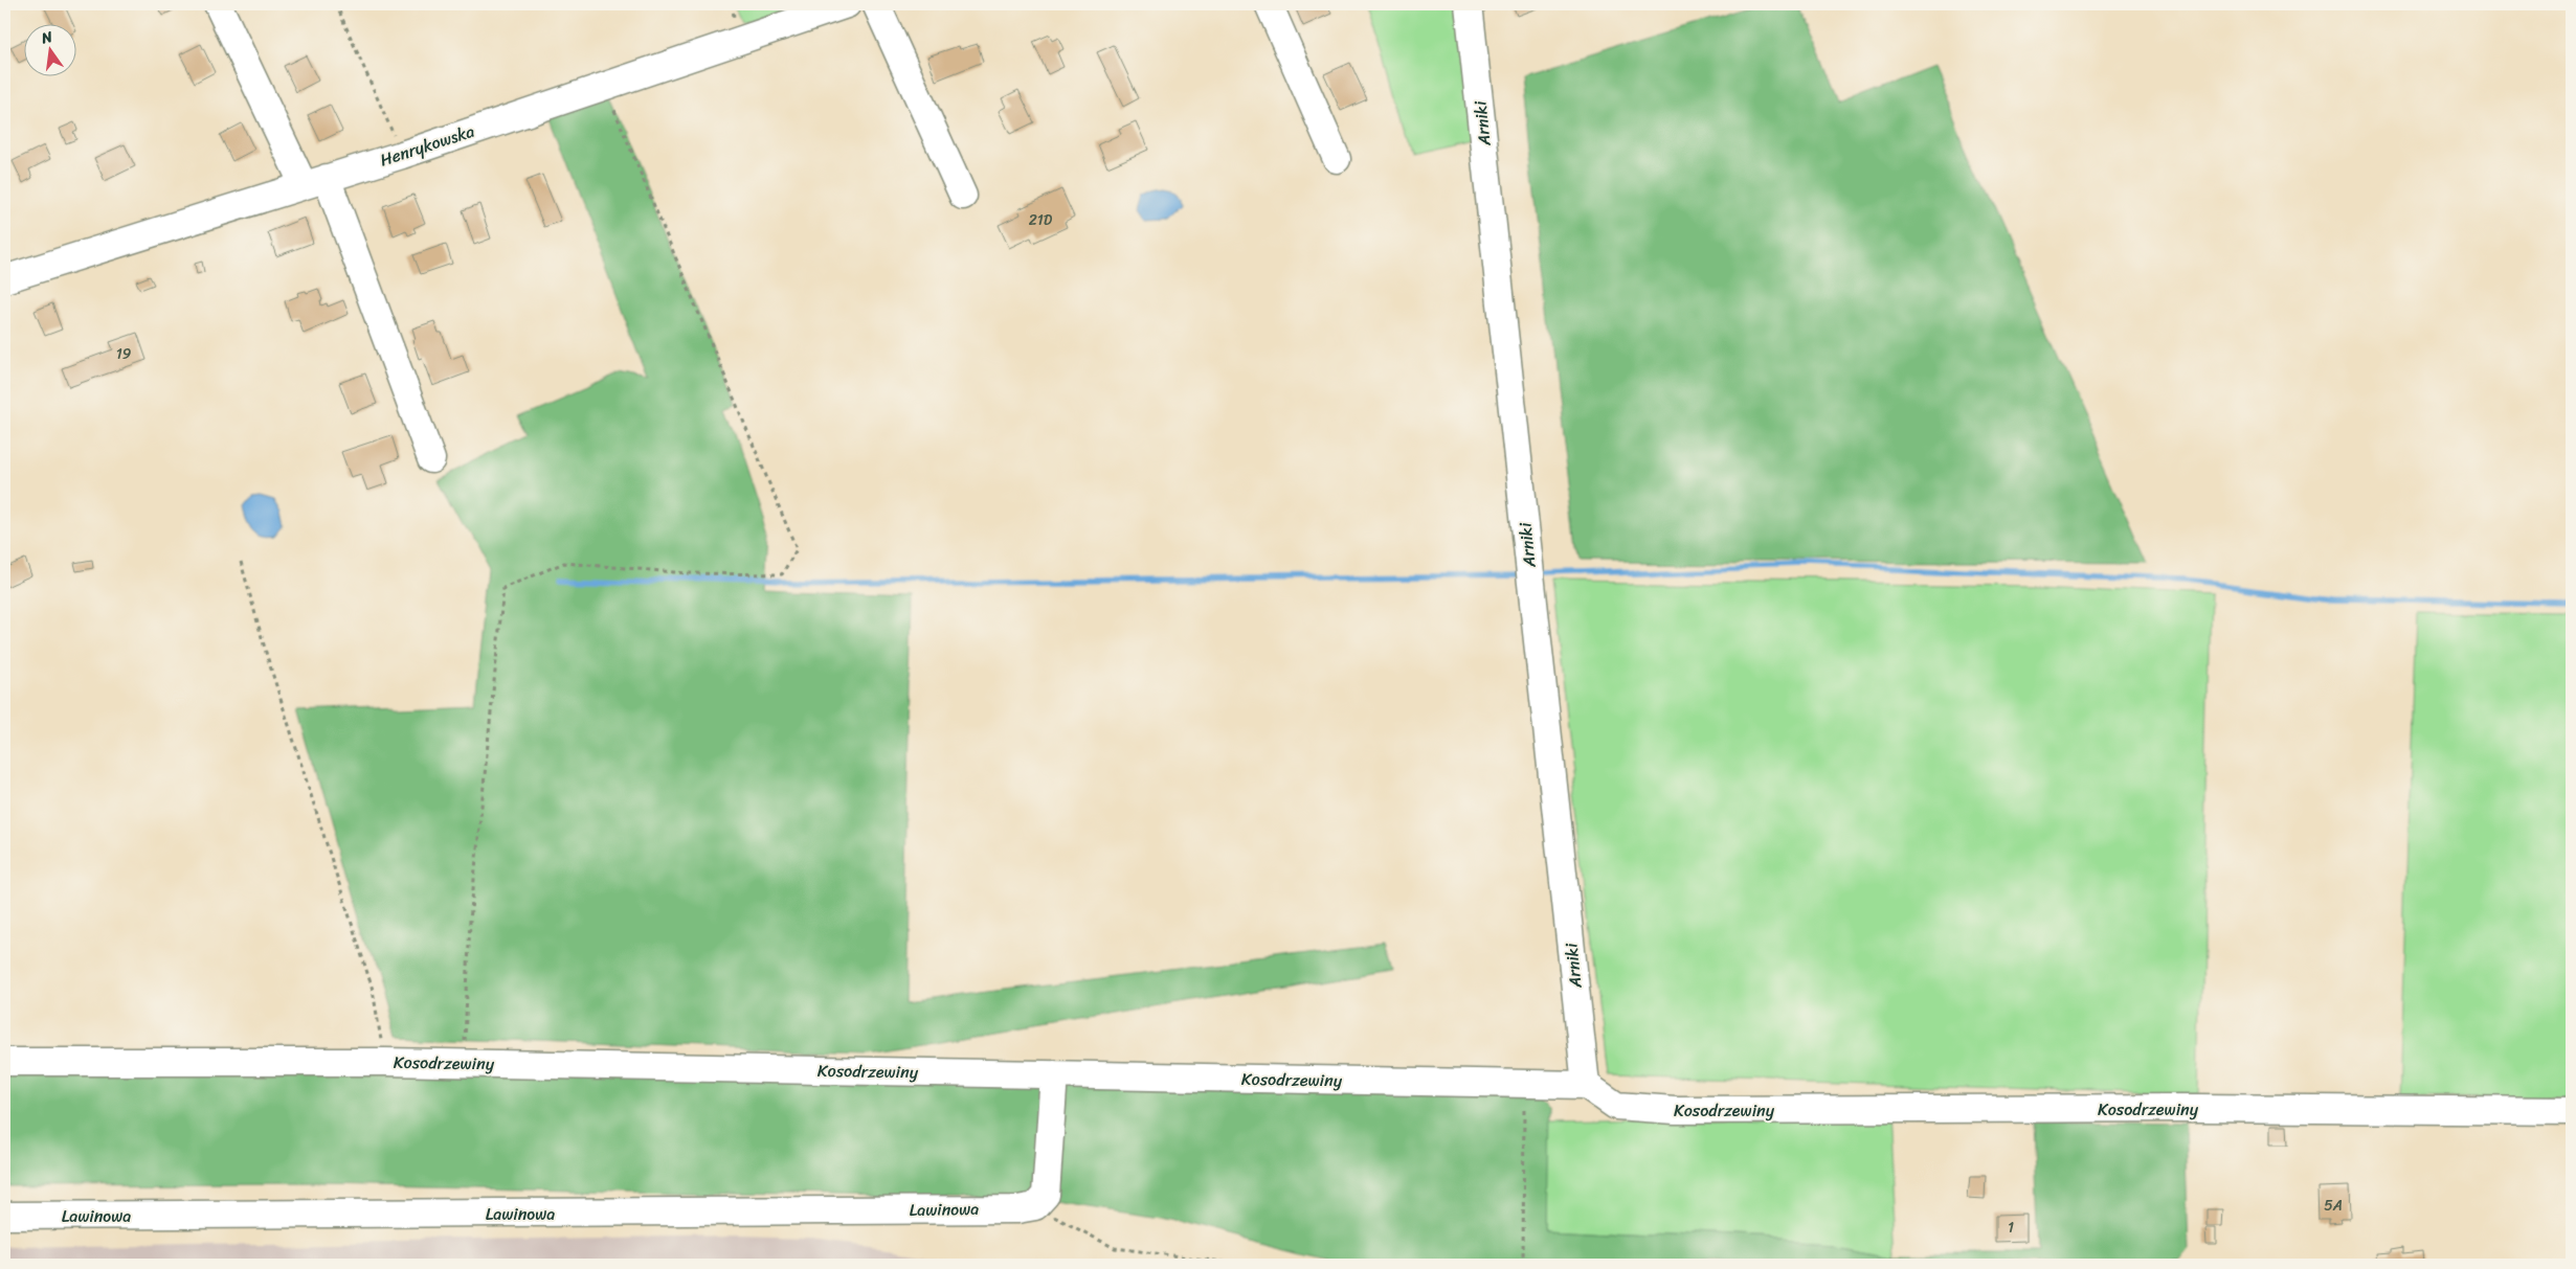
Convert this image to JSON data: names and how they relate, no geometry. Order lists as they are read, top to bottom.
{
  "streets": {
    "street": [
      "Arniki",
      "Henrykowska",
      "Kosodrzewiny",
      "Lawinowa"
    ]
  },
  "crossings": [
    ["Arniki", "Kosodrzewiny"]
  ],
  "house_numbers": [
    "21D",
    "19",
    "5A",
    "1"
  ],
  "north": "top"
}
